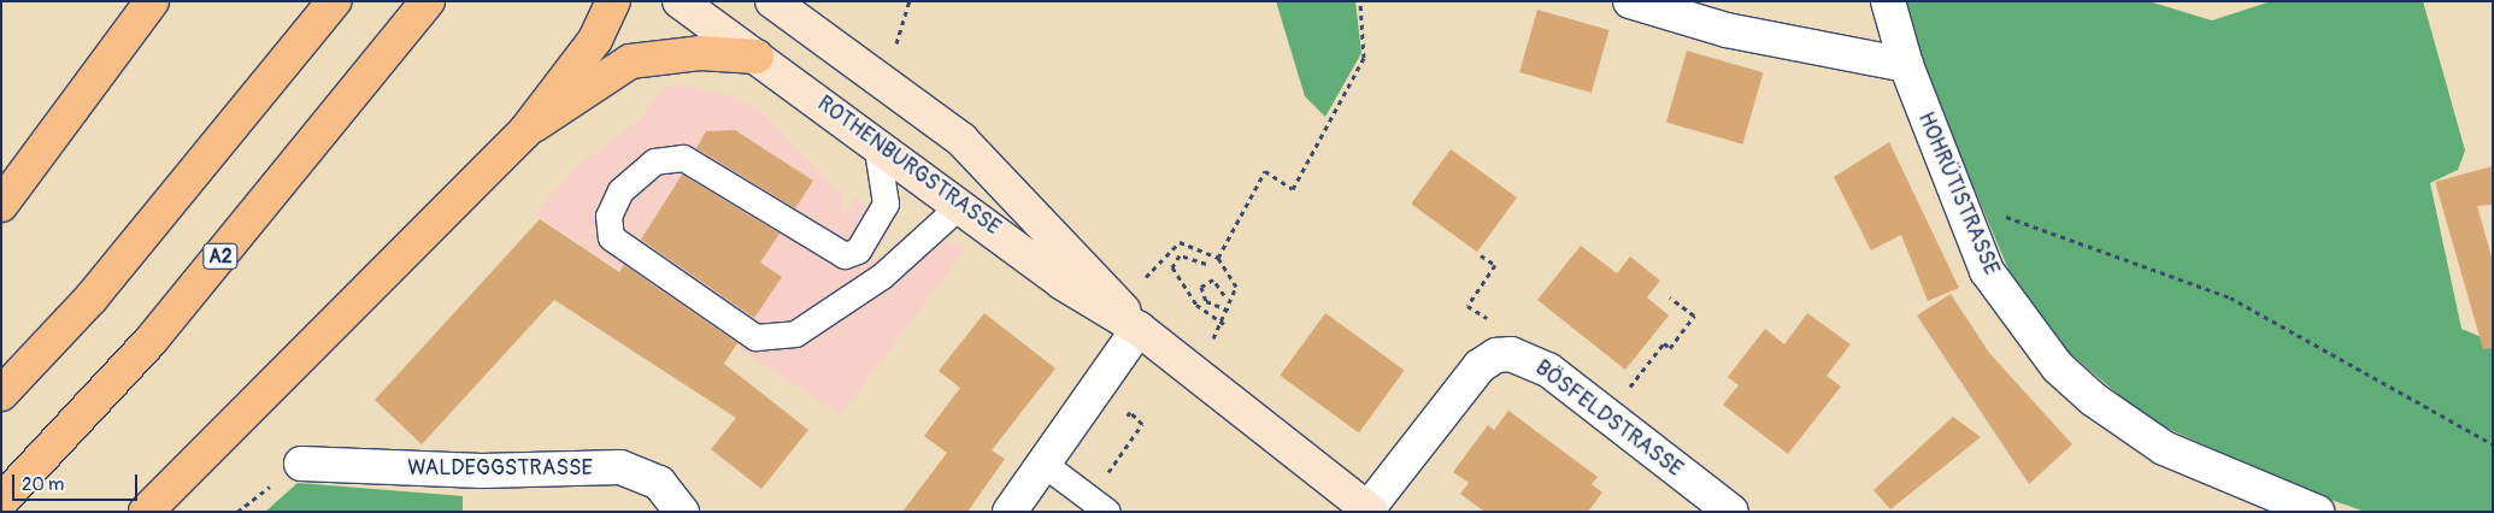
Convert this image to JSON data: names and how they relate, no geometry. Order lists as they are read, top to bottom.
{
  "streets": {
    "highway": ["A2"],
    "main road": ["ROTHENBURGSTRASSE"],
    "street": ["HOHRÜTISTRASSE", "BÖSFELDSTRASSE", "WALDEGGSTRASSE"]
  },
  "crossings": [
    ["ROTHENBURGSTRASSE", "BÖSFELDSTRASSE"]
  ],
  "scale_bar": "20 m"
}
